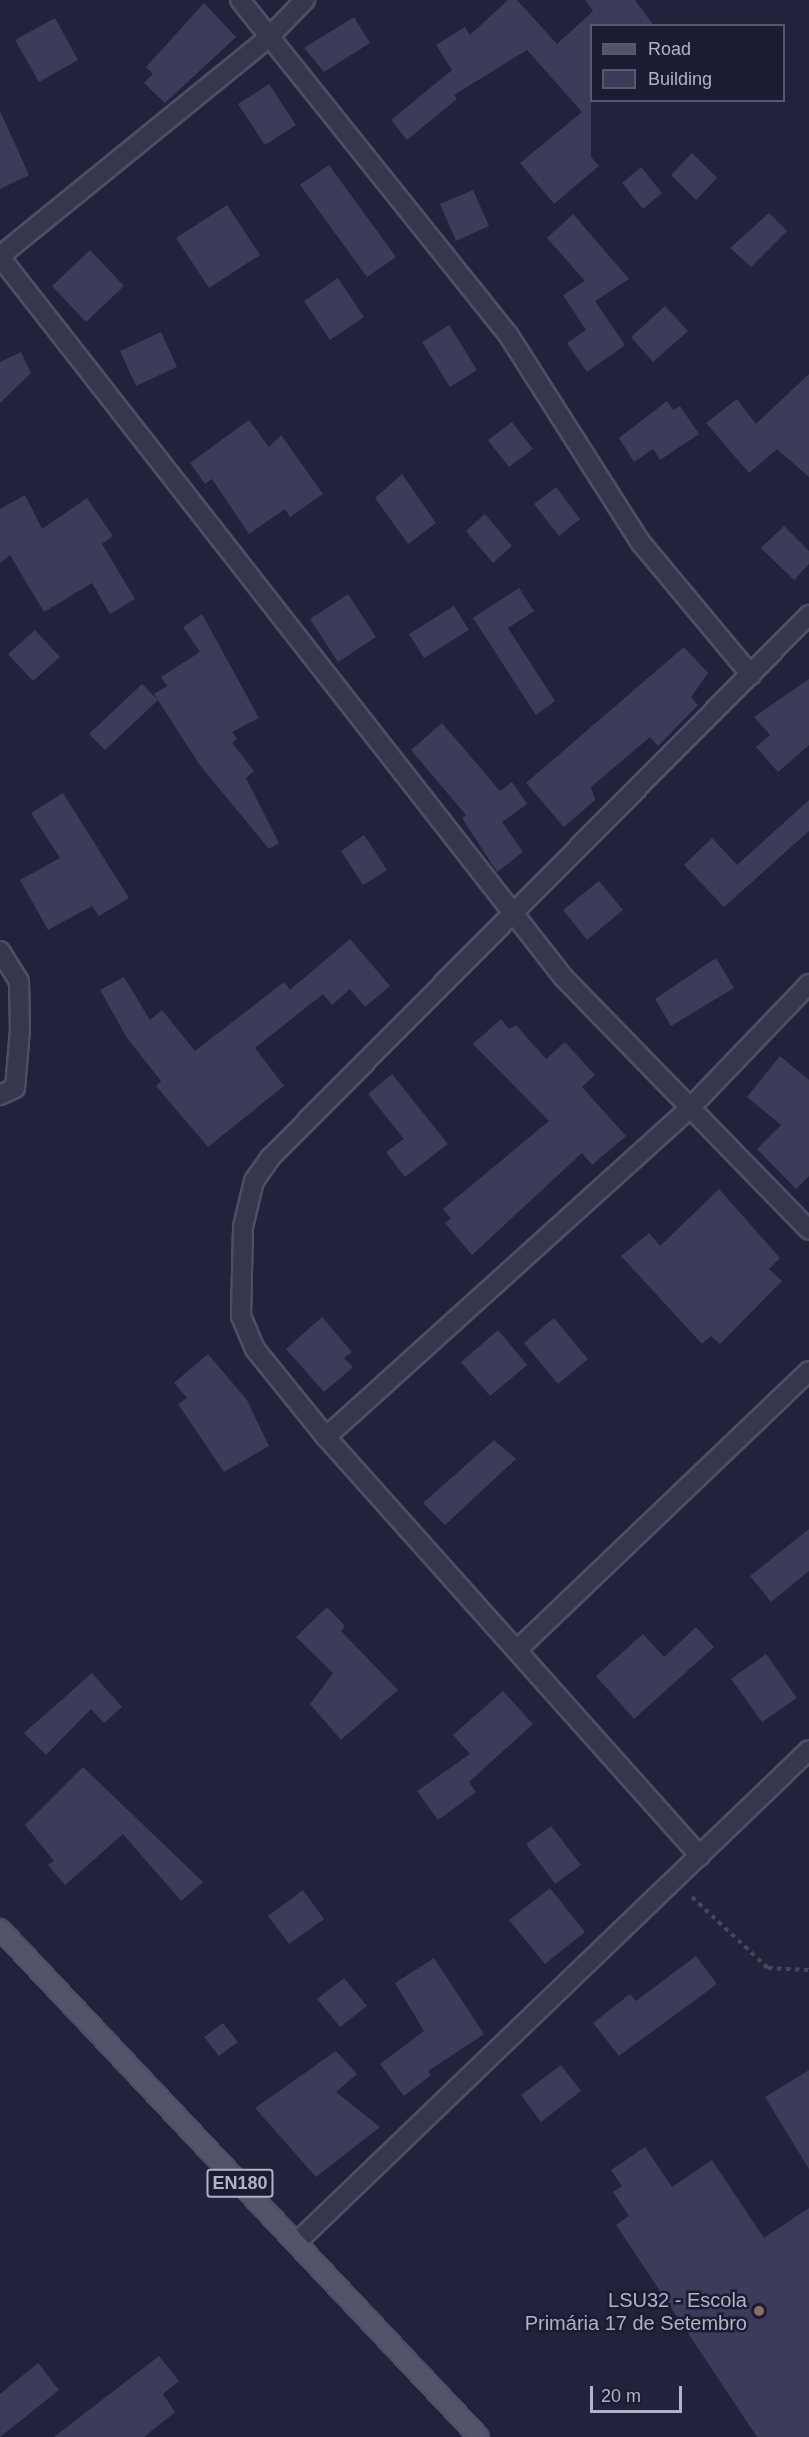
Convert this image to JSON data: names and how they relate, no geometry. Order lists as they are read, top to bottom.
{
  "streets": {
    "main road": ["EN180"]
  },
  "places": ["LSU32 - Escola Primária 17 de Setembro"],
  "legend": ["Road", "Building"],
  "scale_bar": "20 m"
}
